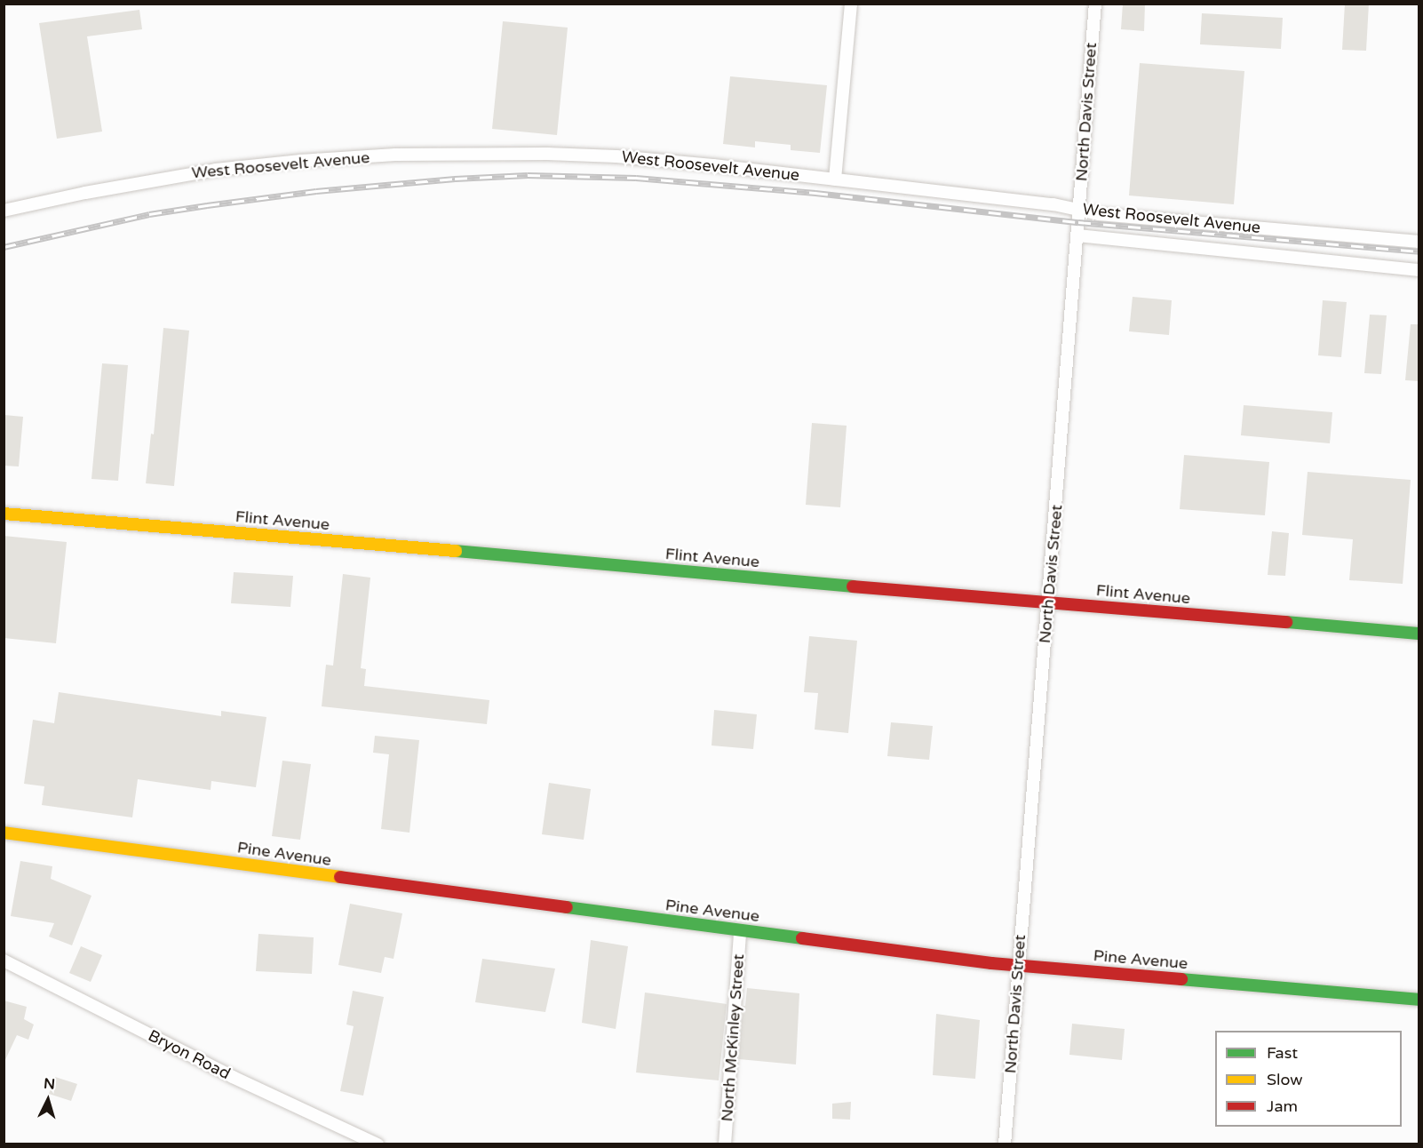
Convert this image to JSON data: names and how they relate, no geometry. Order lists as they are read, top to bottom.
{
  "streets": {
    "main road": ["Flint Avenue", "Pine Avenue"],
    "street": [
      "North Davis Street",
      "West Roosevelt Avenue",
      "North McKinley Street",
      "Bryon Road"
    ]
  },
  "crossings": [
    ["North Davis Street", "West Roosevelt Avenue"],
    ["North Davis Street", "Flint Avenue"],
    ["North Davis Street", "Pine Avenue"],
    ["Pine Avenue", "North McKinley Street"]
  ],
  "legend": ["Fast", "Slow", "Jam"],
  "north": "top"
}
